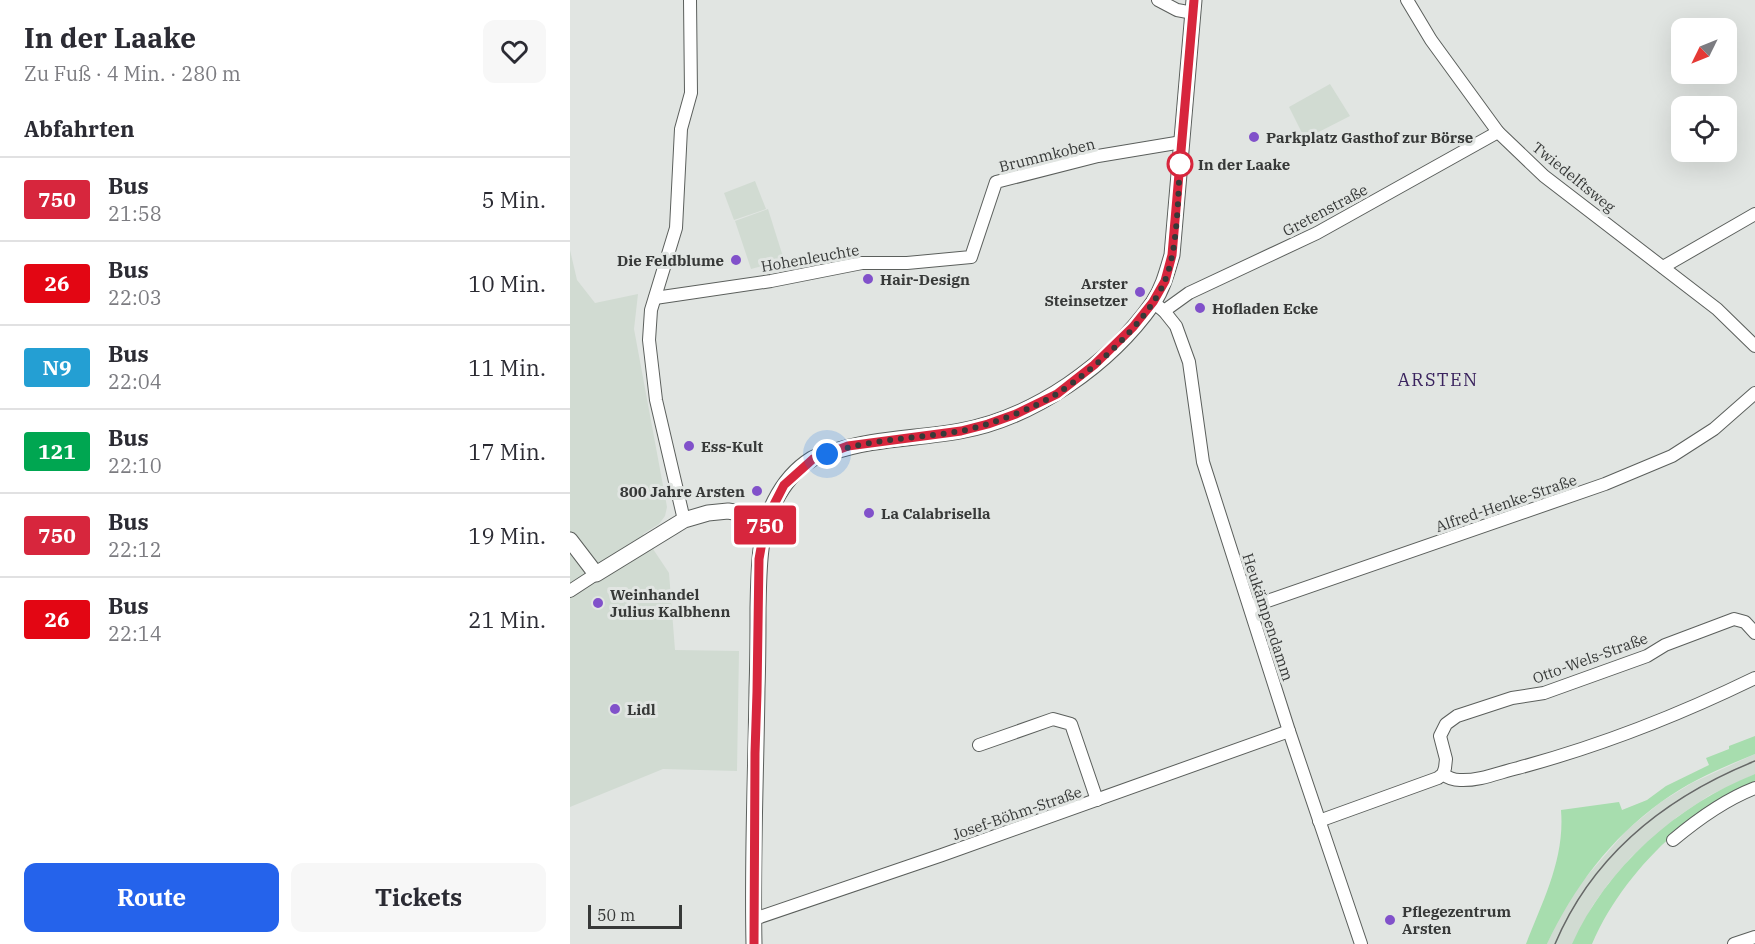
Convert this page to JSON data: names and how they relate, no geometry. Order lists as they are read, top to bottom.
{
  "streets": {
    "street": [
      "Brummkoben",
      "Twiedelftsweg",
      "Gretenstraße",
      "Hohenleuchte",
      "Alfred-Henke-Straße",
      "Heukämpendamm",
      "Otto-Wels-Straße",
      "Josef-Böhm-Straße"
    ]
  },
  "crossings": [
    ["Brummkoben", "Hohenleuchte"],
    ["Twiedelftsweg", "Gretenstraße"],
    ["Gretenstraße", "Heukämpendamm"],
    ["Alfred-Henke-Straße", "Heukämpendamm"],
    ["Heukämpendamm", "Josef-Böhm-Straße"]
  ],
  "districts": ["ARSTEN"],
  "places": [
    "Parkplatz Gasthof zur Börse",
    "In der Laake",
    "Die Feldblume",
    "Hair-Design",
    "Arster Steinsetzer",
    "Hofladen Ecke",
    "Ess-Kult",
    "800 Jahre Arsten",
    "La Calabrisella",
    "Weinhandel Julius Kalbhenn",
    "Lidl",
    "Pflegezentrum Arsten"
  ],
  "lines": ["bus line 750"],
  "scale_bar": "50 m",
  "north": "bottom left",
  "page": {
    "heading": [
      ["In der Laake", "Zu Fuß · 4 Min. · 280 m"],
      "Abfahrten"
    ],
    "on_map": "750",
    "list": [
      {
        "mark": "750",
        "name": "Bus",
        "note": "21:58",
        "value": "5 Min."
      },
      {
        "mark": "26",
        "name": "Bus",
        "note": "22:03",
        "value": "10 Min."
      },
      {
        "mark": "N9",
        "name": "Bus",
        "note": "22:04",
        "value": "11 Min."
      },
      {
        "mark": "121",
        "name": "Bus",
        "note": "22:10",
        "value": "17 Min."
      },
      {
        "mark": "750",
        "name": "Bus",
        "note": "22:12",
        "value": "19 Min."
      },
      {
        "mark": "26",
        "name": "Bus",
        "note": "22:14",
        "value": "21 Min."
      }
    ],
    "buttons": ["Route", "Tickets"],
    "scale": "50 m"
  }
}
